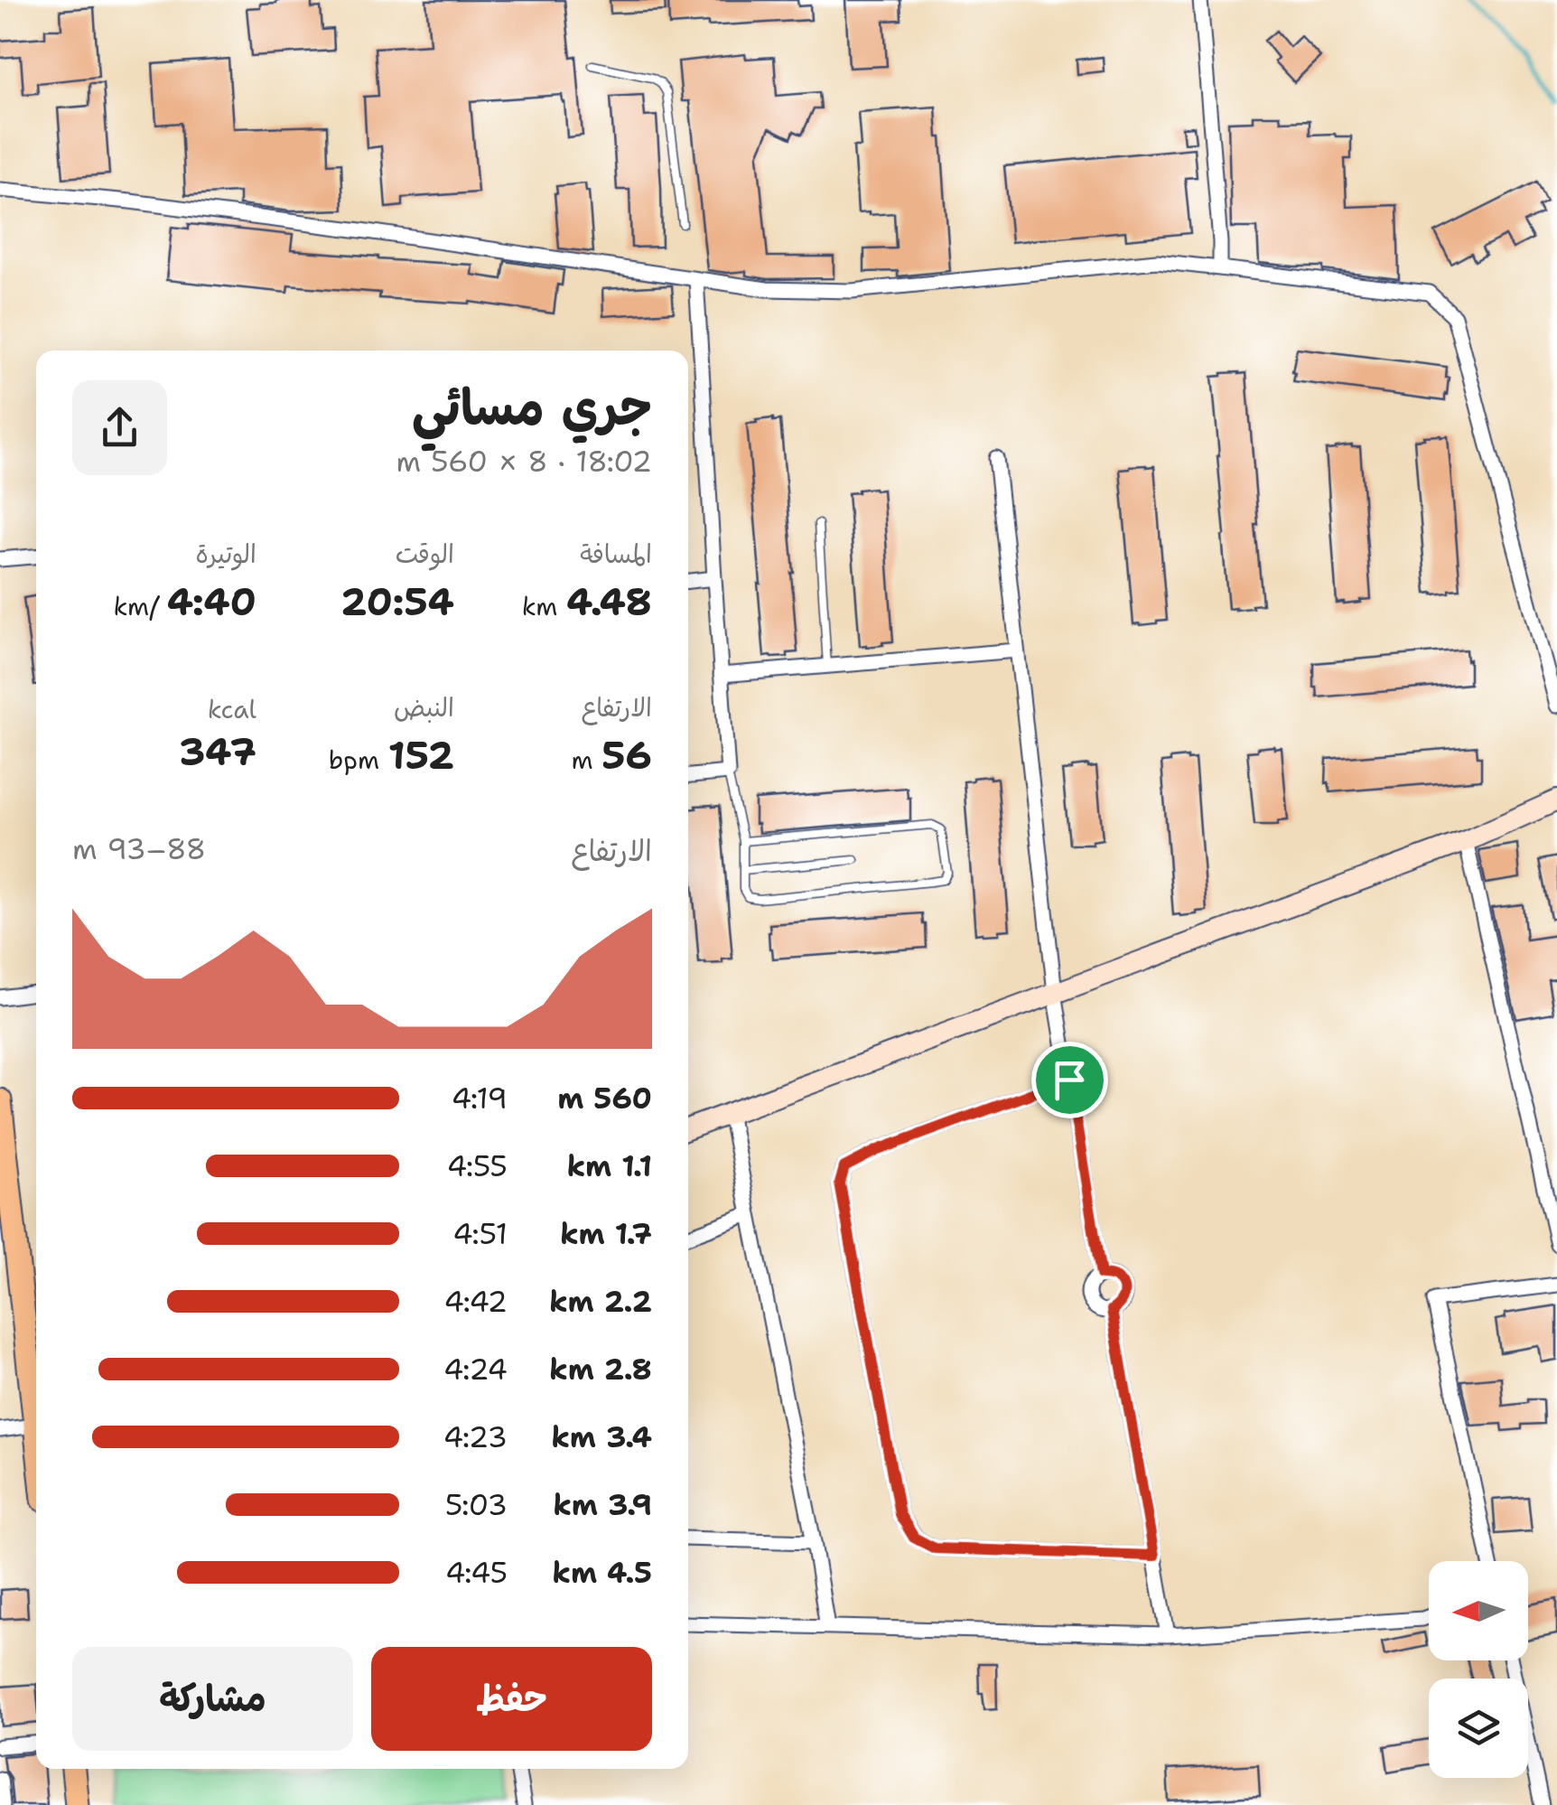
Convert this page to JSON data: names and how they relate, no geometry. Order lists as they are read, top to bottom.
{
  "north": "left",
  "page": {
    "heading": ["جري مسائي", "18:02 · 8 × 560 m"],
    "stats": [
      ["المسافة", "4.48 km"],
      ["الوقت", "20:54"],
      ["الوتيرة", "4:40 /km"],
      ["الارتفاع", "56 m"],
      ["النبض", "152 bpm"],
      ["kcal", "347"]
    ],
    "chart": ["الارتفاع", "88–93 m"],
    "list": [
      {
        "name": "560 m",
        "note": "4:19"
      },
      {
        "name": "1.1 km",
        "note": "4:55"
      },
      {
        "name": "1.7 km",
        "note": "4:51"
      },
      {
        "name": "2.2 km",
        "note": "4:42"
      },
      {
        "name": "2.8 km",
        "note": "4:24"
      },
      {
        "name": "3.4 km",
        "note": "4:23"
      },
      {
        "name": "3.9 km",
        "note": "5:03"
      },
      {
        "name": "4.5 km",
        "note": "4:45"
      }
    ],
    "buttons": ["حفظ", "مشاركة"]
  }
}
